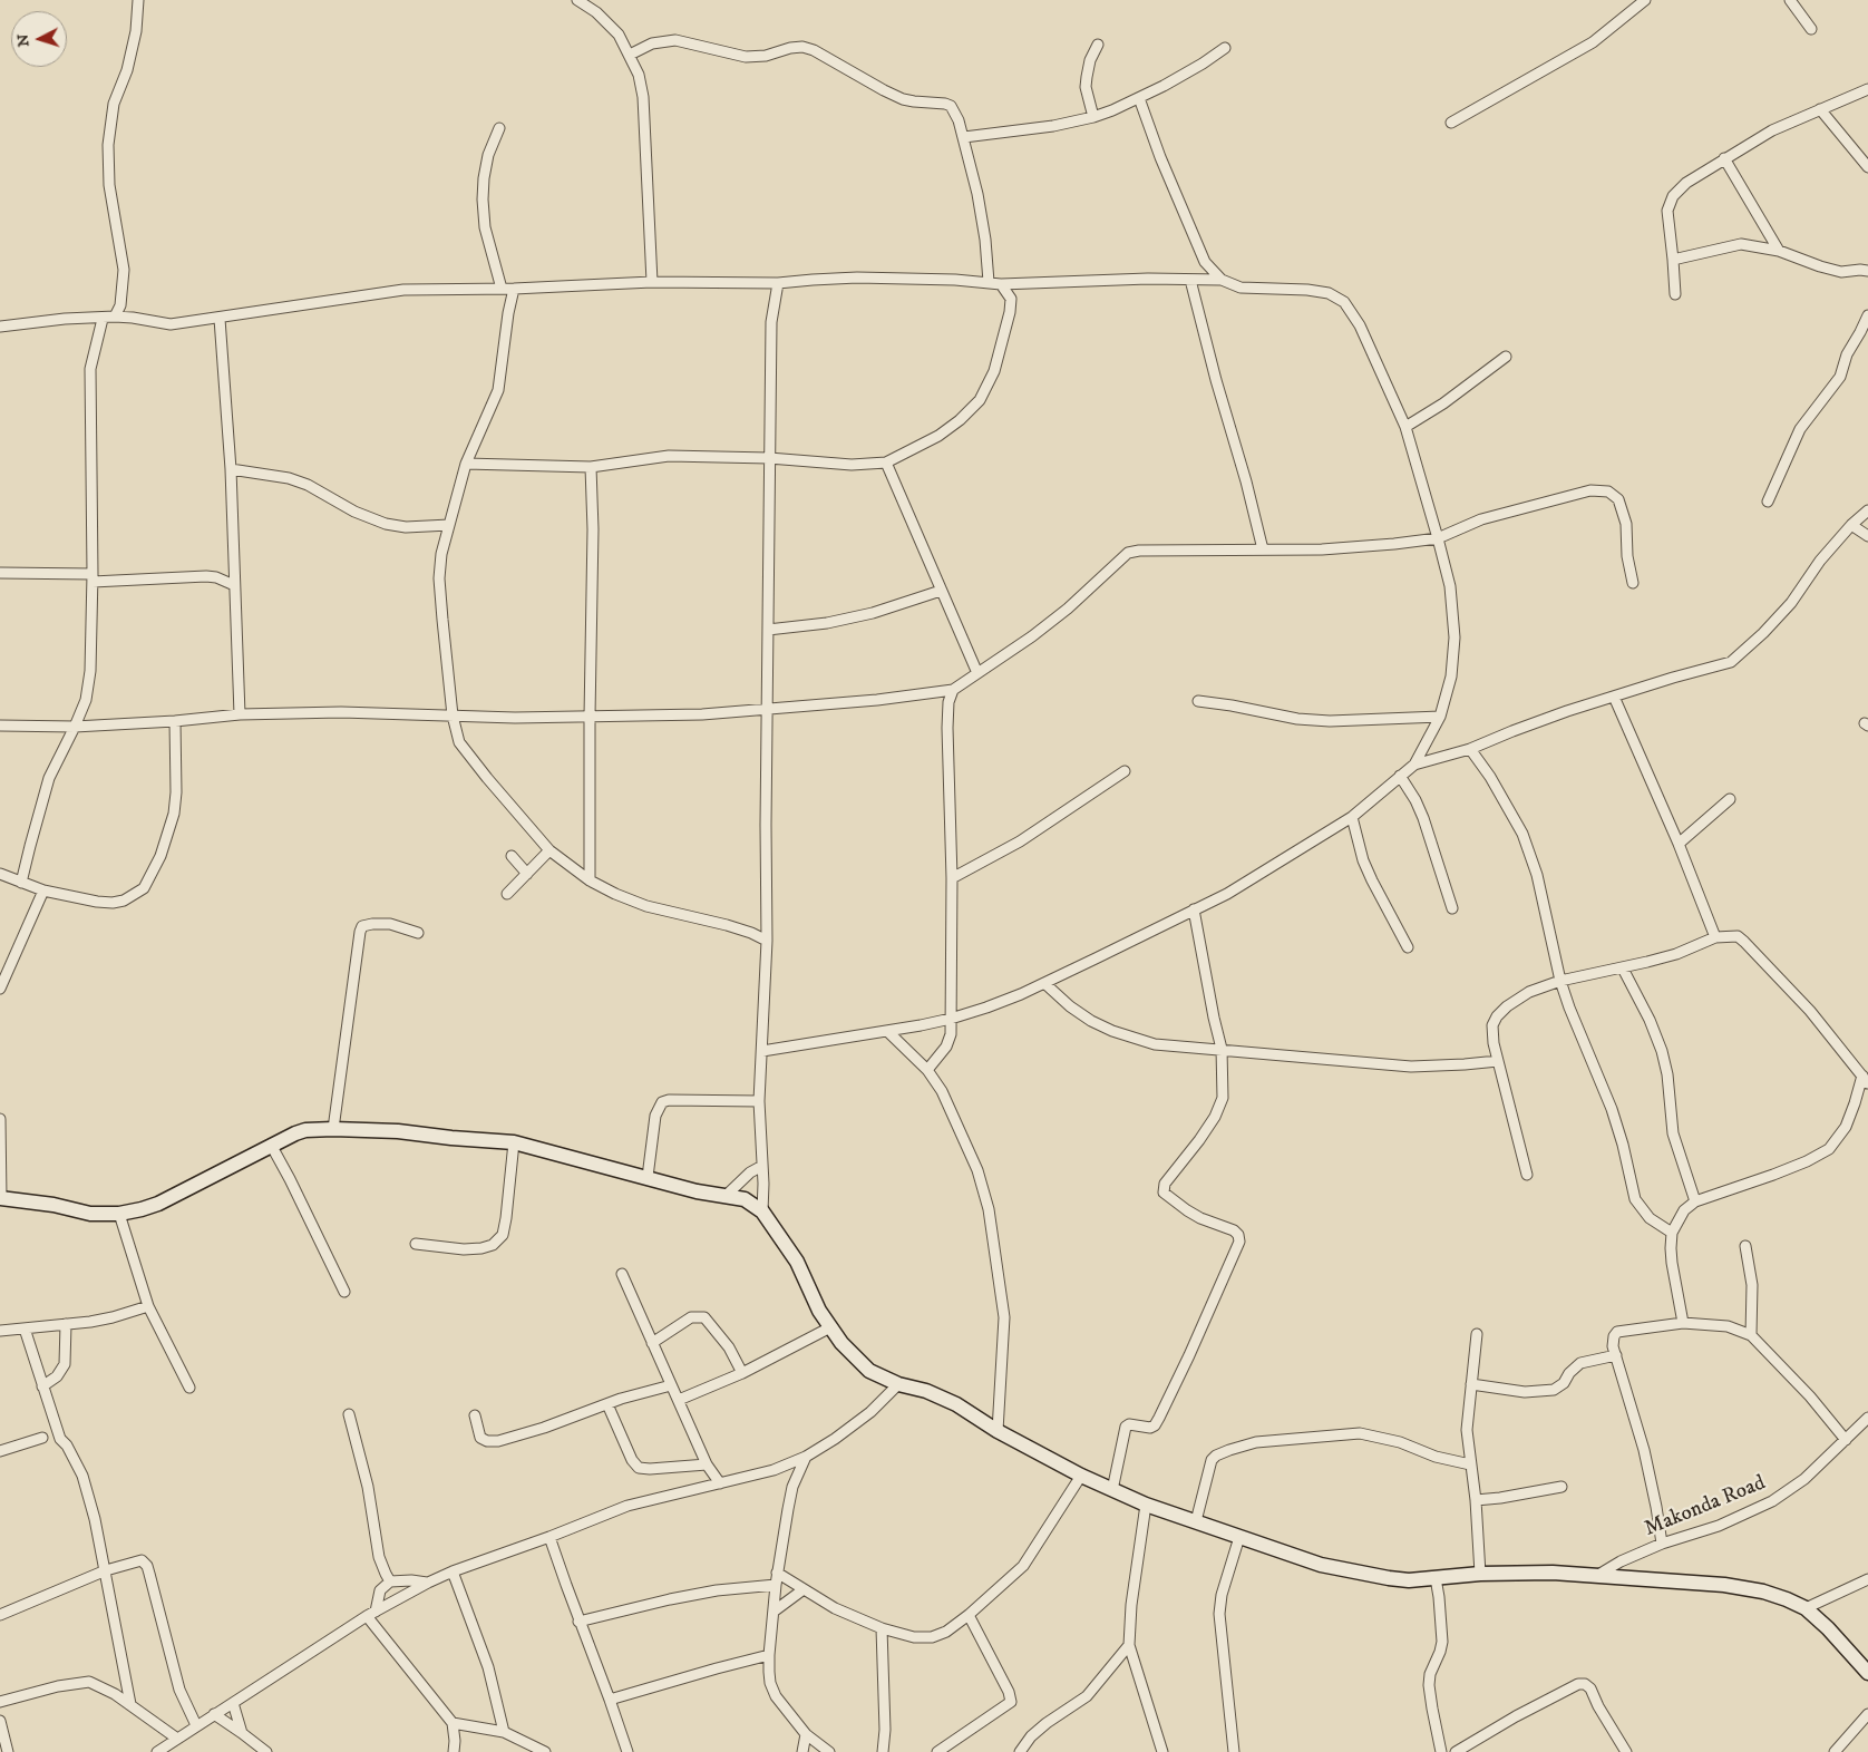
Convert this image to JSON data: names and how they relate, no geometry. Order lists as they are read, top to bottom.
{
  "streets": {
    "street": ["Makonda Road"]
  },
  "north": "left"
}
